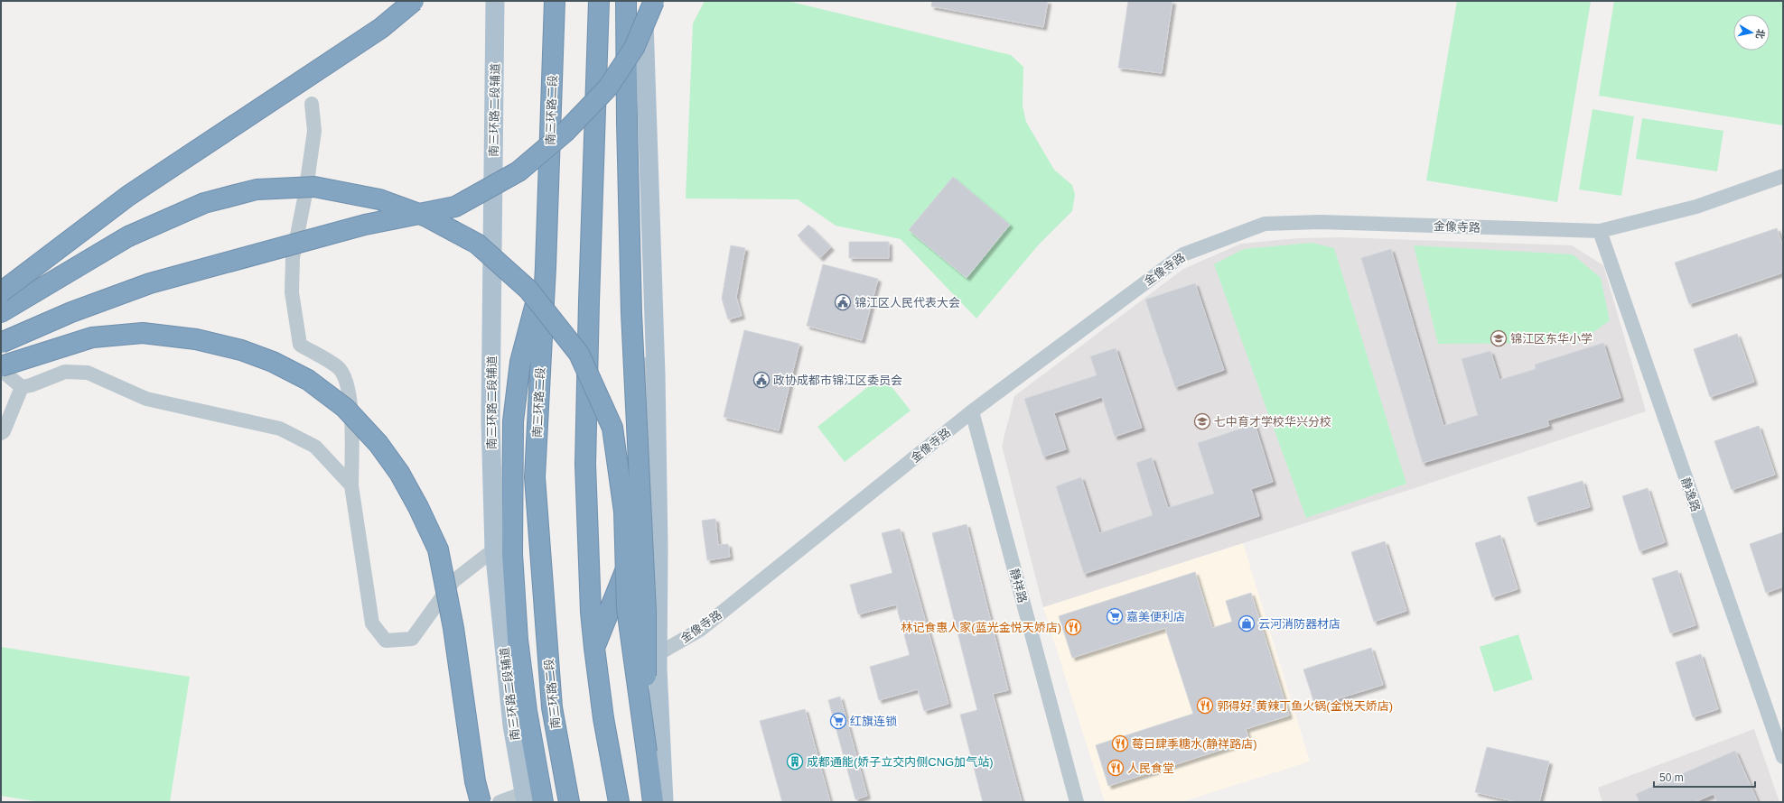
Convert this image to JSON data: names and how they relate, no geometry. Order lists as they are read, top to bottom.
{
  "streets": {
    "highway": ["南三环路二段"],
    "main road": ["南三环路二段辅道"],
    "street": ["金像寺路", "静逸路", "静祥路"]
  },
  "crossings": [
    ["金像寺路", "静逸路"],
    ["金像寺路", "静祥路"]
  ],
  "places": {
    "public building": ["锦江区人民代表大会", "政协成都市锦江区委员会"],
    "school or university": ["锦江区东华小学", "七中育才学校华兴分校"],
    "supermarket": ["嘉美便利店", "红旗连锁"],
    "shop": ["云河消防器材店"],
    "restaurant": [
      "林记食惠人家(蓝光金悦天娇店)",
      "郭得好·黄辣丁鱼火锅(金悦天娇店)",
      "莓日肆季糖水(静祥路店)",
      "人民食堂"
    ],
    "building": ["成都通能(娇子立交内侧CNG加气站)"]
  },
  "scale_bar": "50 m",
  "north": "right"
}
